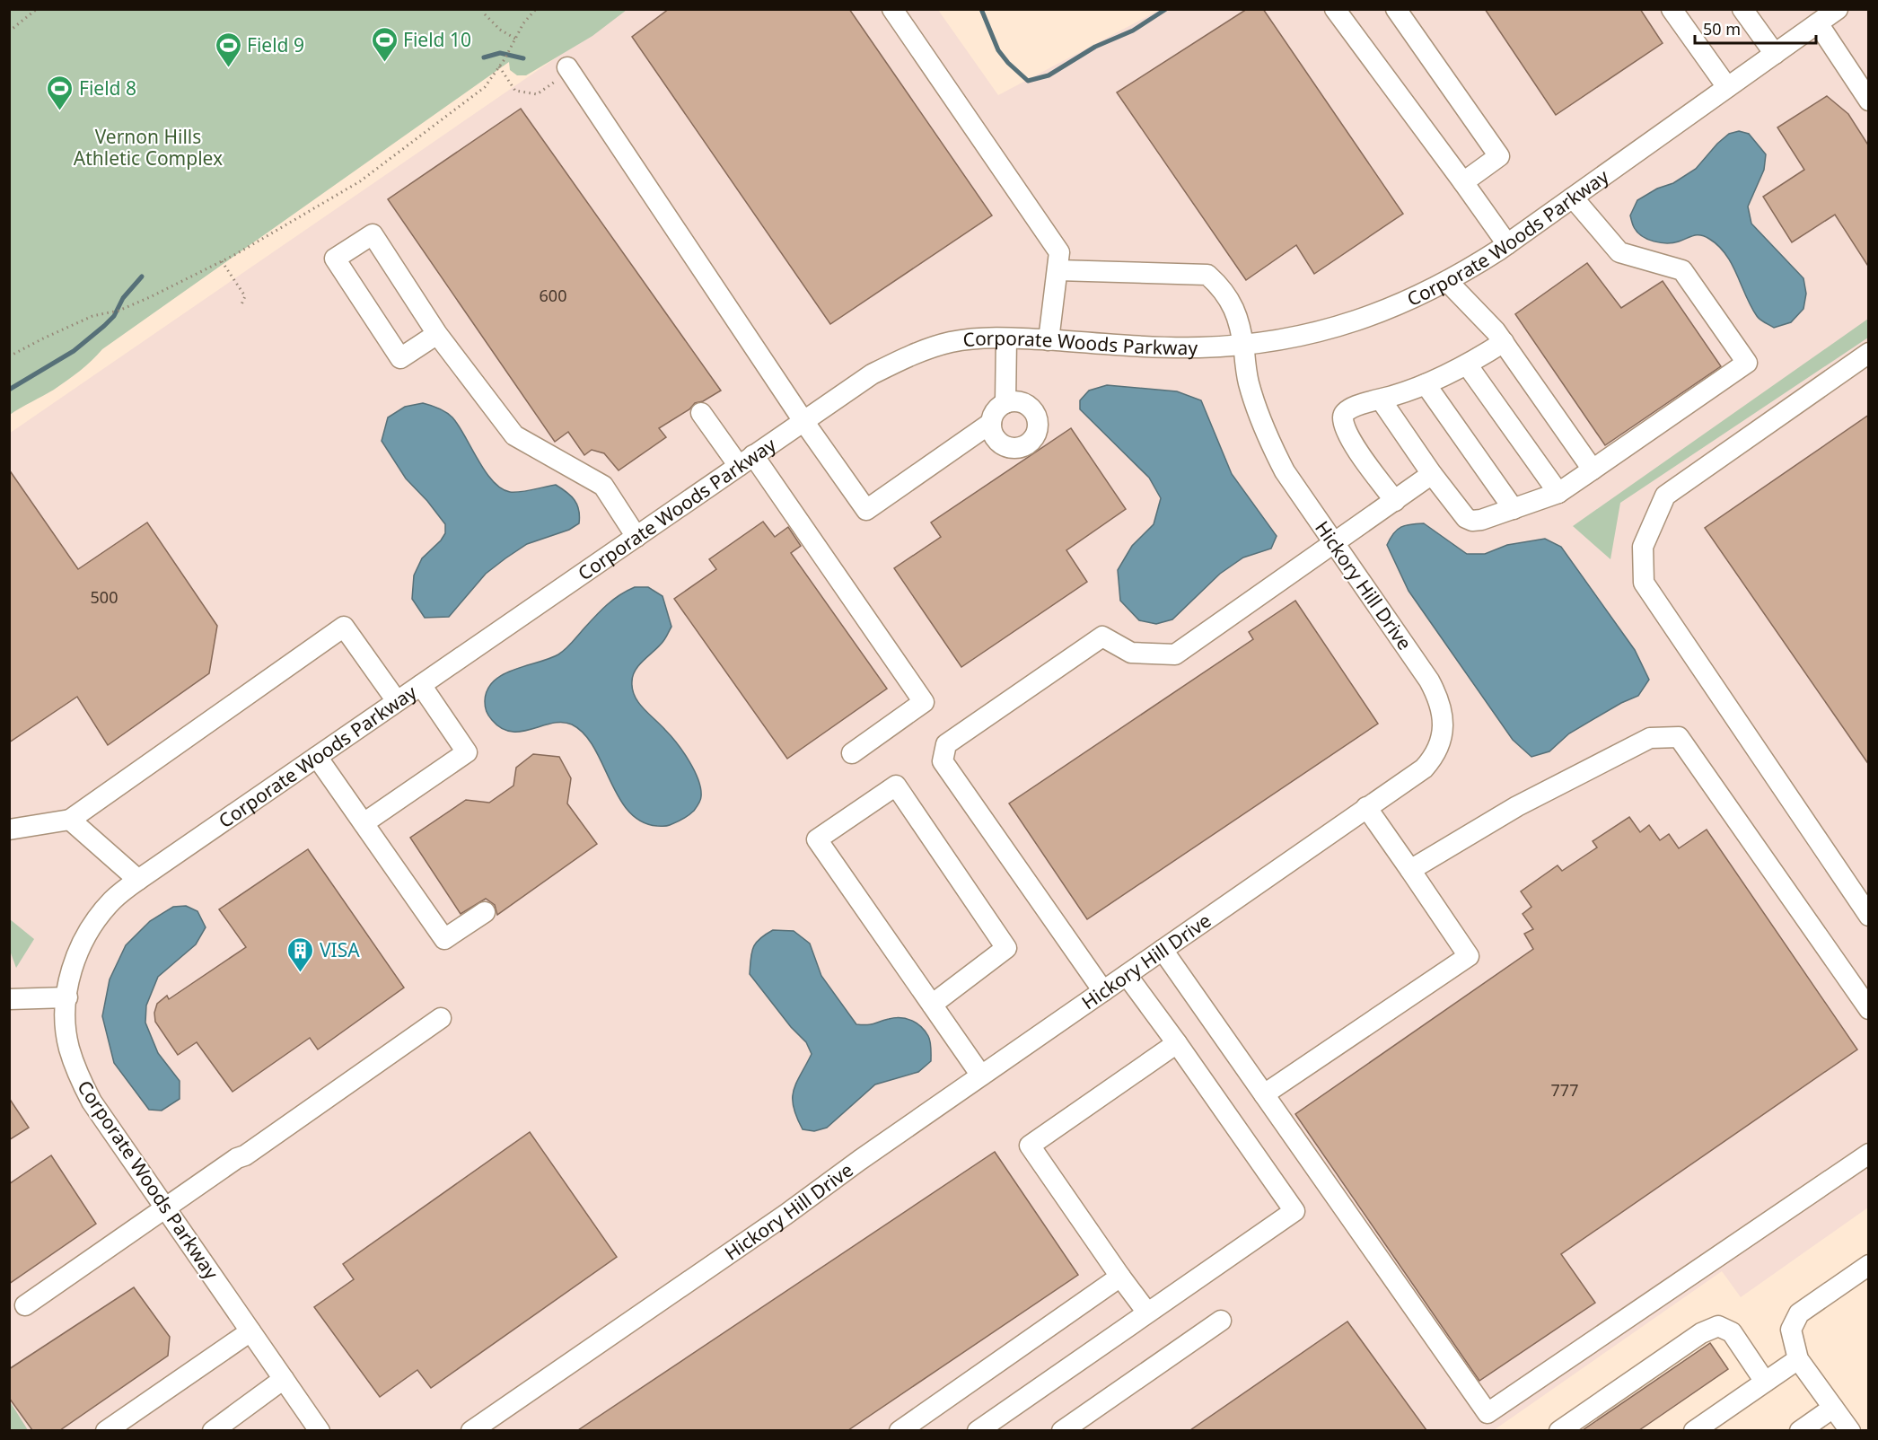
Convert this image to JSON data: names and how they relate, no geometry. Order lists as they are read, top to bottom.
{
  "streets": {
    "street": ["Corporate Woods Parkway", "Hickory Hill Drive"]
  },
  "crossings": [
    ["Corporate Woods Parkway", "Hickory Hill Drive"]
  ],
  "parks": ["Vernon Hills Athletic Complex"],
  "places": {
    "sports": ["Field 10", "Field 9", "Field 8"],
    "building": ["VISA"]
  },
  "house_numbers": ["600", "500", "777"],
  "scale_bar": "50 m"
}
